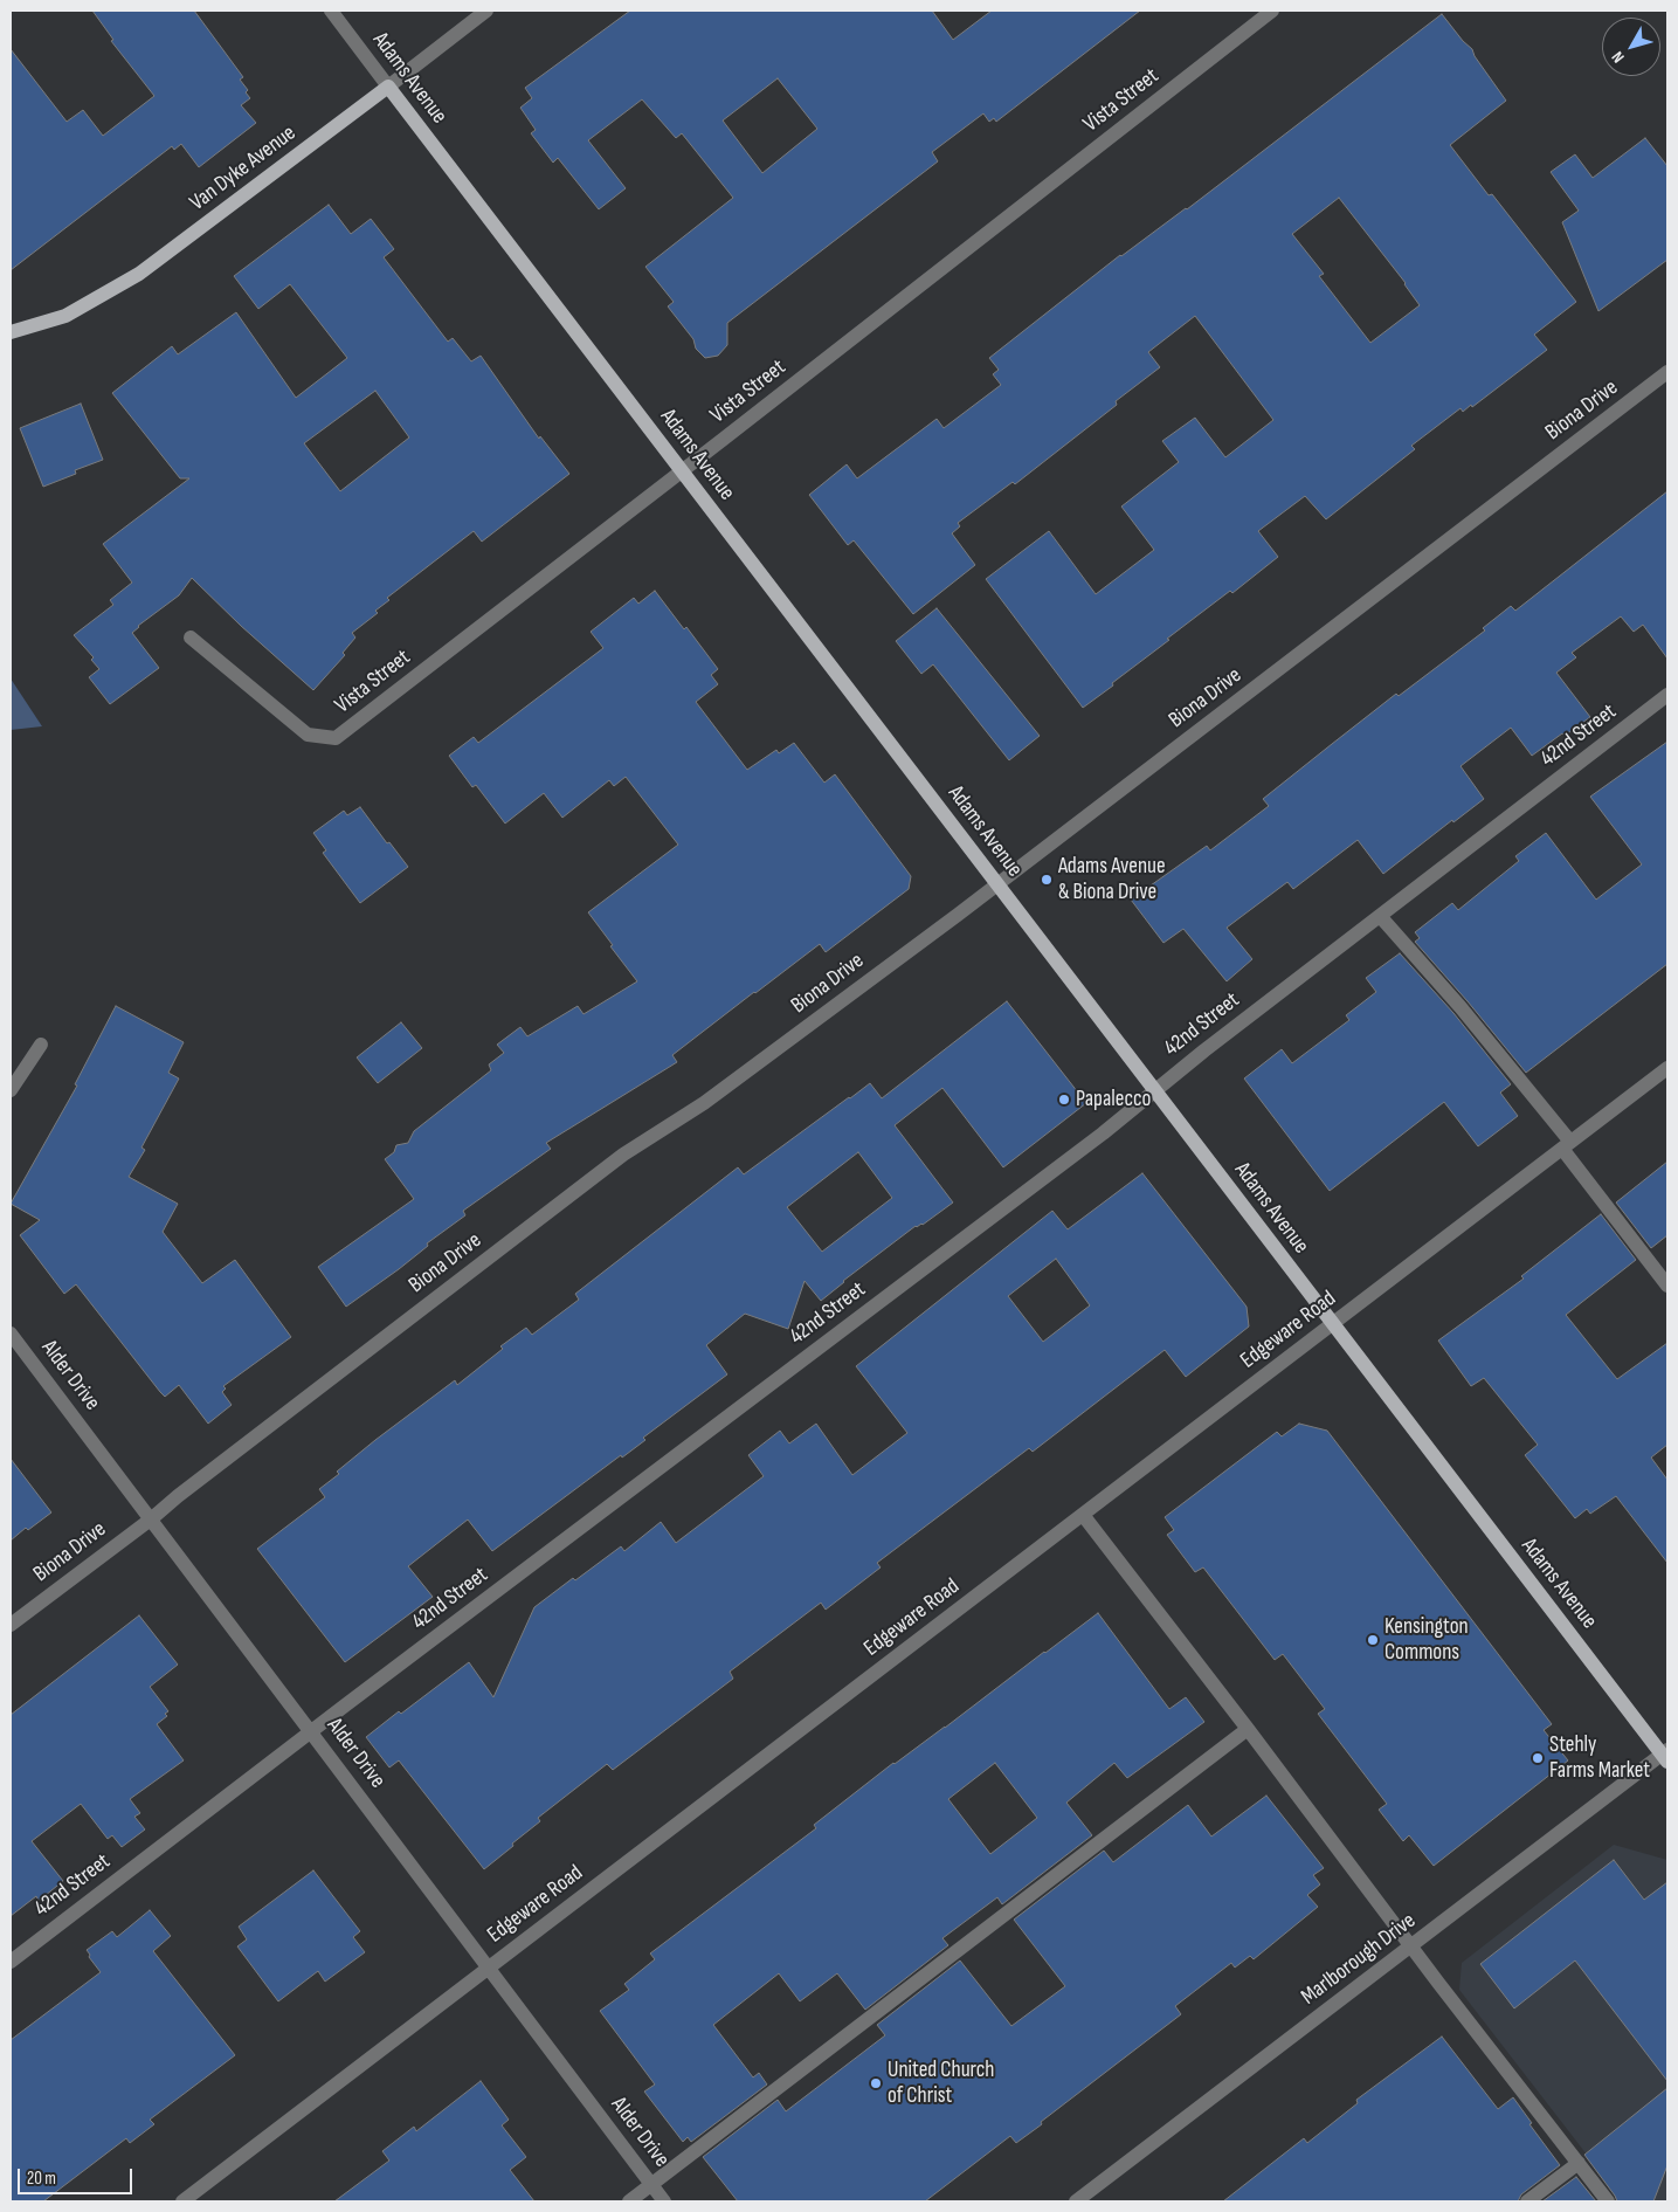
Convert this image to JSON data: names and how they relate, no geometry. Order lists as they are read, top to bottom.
{
  "streets": {
    "main road": ["Adams Avenue", "Van Dyke Avenue"],
    "street": [
      "Vista Street",
      "Biona Drive",
      "42nd Street",
      "Edgeware Road",
      "Alder Drive",
      "Marlborough Drive"
    ]
  },
  "crossings": [
    ["Adams Avenue", "Vista Street"],
    ["Adams Avenue", "Van Dyke Avenue"],
    ["Adams Avenue", "Biona Drive"],
    ["Adams Avenue", "42nd Street"],
    ["Adams Avenue", "Edgeware Road"],
    ["Adams Avenue", "Marlborough Drive"],
    ["Biona Drive", "Alder Drive"],
    ["42nd Street", "Alder Drive"],
    ["Edgeware Road", "Alder Drive"]
  ],
  "places": [
    "Adams Avenue & Biona Drive",
    "Papalecco",
    "Kensington Commons",
    "Stehly Farms Market",
    "United Church of Christ"
  ],
  "scale_bar": "20 m",
  "north": "bottom left"
}
